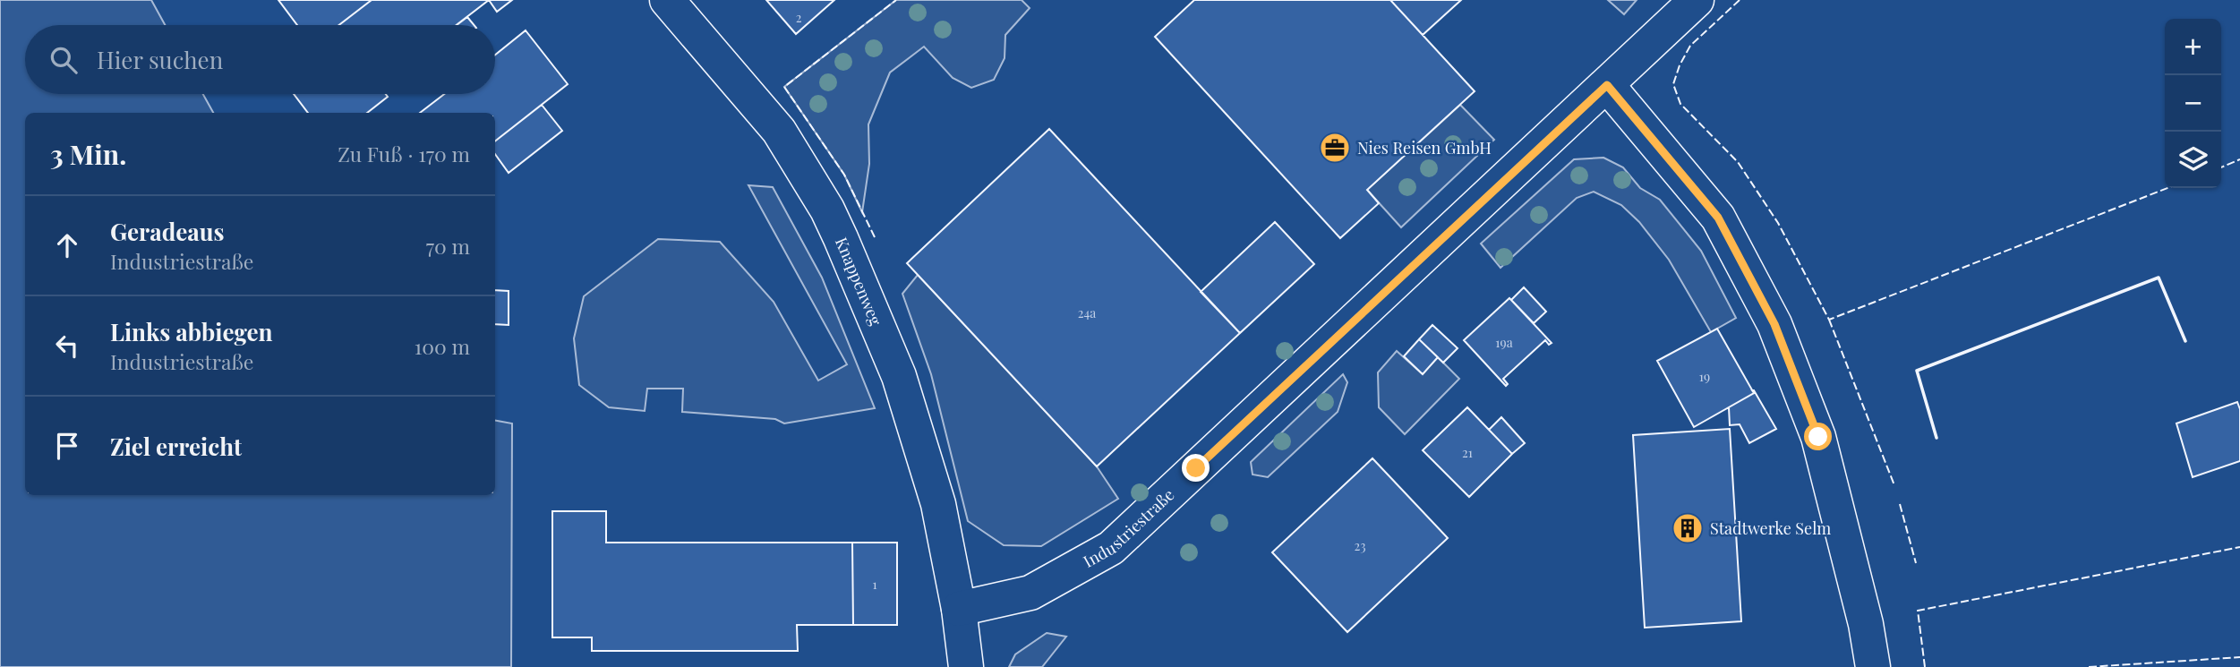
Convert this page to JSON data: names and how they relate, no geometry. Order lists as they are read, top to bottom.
{
  "streets": {
    "street": ["Knappenweg", "Industriestraße"]
  },
  "crossings": [
    ["Knappenweg", "Industriestraße"]
  ],
  "places": {
    "office": ["Nies Reisen GmbH"],
    "building": ["Stadtwerke Selm"]
  },
  "house_numbers": [
    "2",
    "24a",
    "19a",
    "19",
    "21",
    "23",
    "1"
  ],
  "page": {
    "map_buttons": ["+", "−"],
    "search": "Hier suchen",
    "heading": ["3 Min.", "Zu Fuß · 170 m"],
    "list": [
      ["Geradeaus", "Industriestraße", "70 m"],
      ["Links abbiegen", "Industriestraße", "100 m"],
      "Ziel erreicht"
    ]
  }
}
